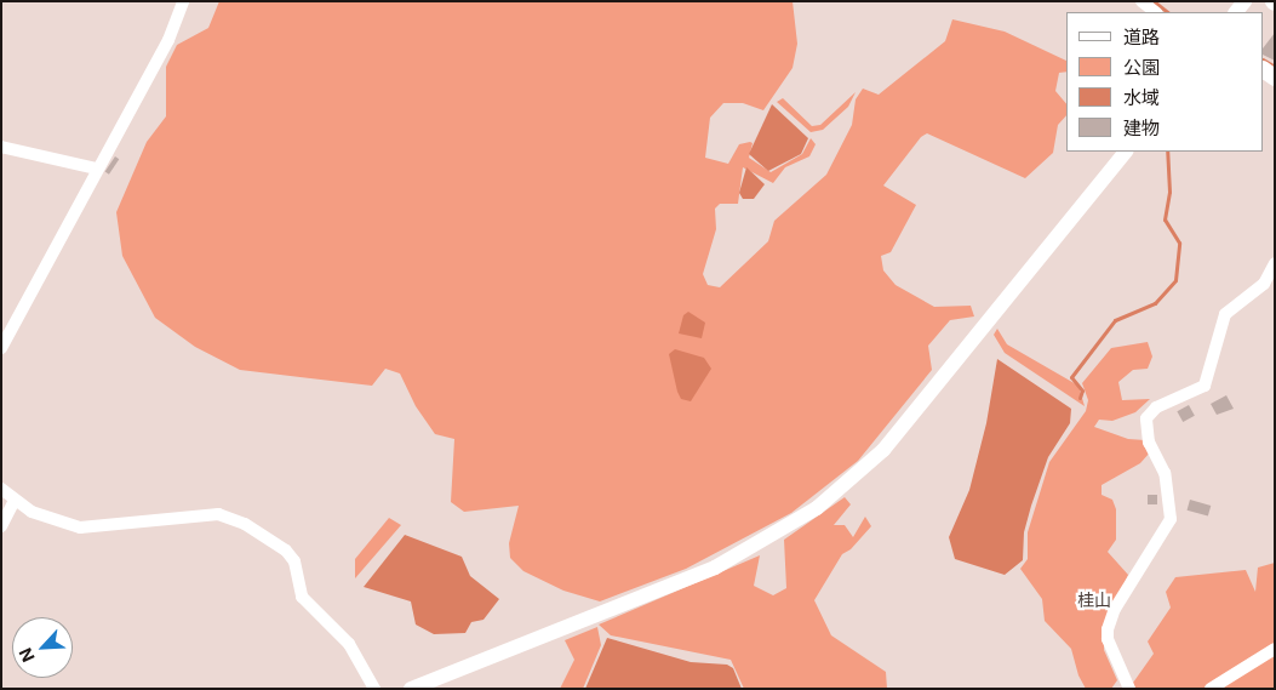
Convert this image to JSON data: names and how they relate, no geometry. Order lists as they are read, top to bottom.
{
  "districts": ["桂山"],
  "legend": [
    "道路",
    "公園",
    "水域",
    "建物"
  ],
  "north": "bottom left"
}
